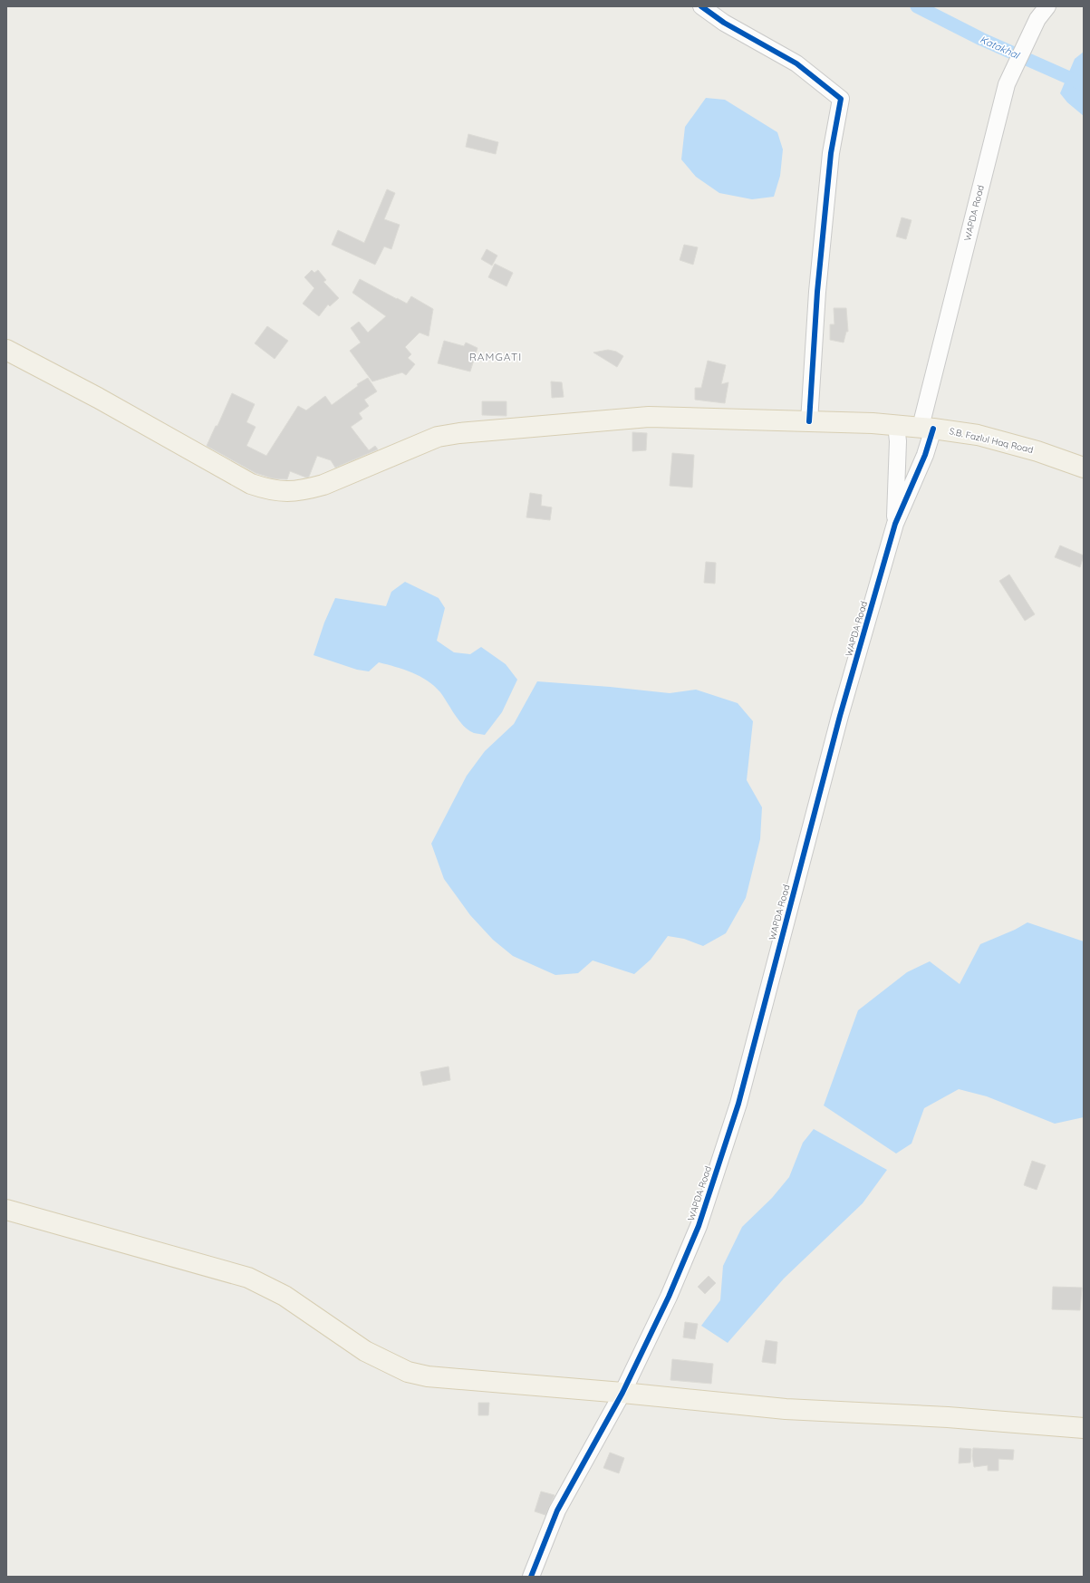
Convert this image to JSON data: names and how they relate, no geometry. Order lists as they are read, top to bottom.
{
  "streets": {
    "main road": ["S.B. Fazlul Haq Road"],
    "street": ["WAPDA Road"]
  },
  "crossings": [
    ["WAPDA Road", "S.B. Fazlul Haq Road"]
  ],
  "districts": ["RAMGATI"],
  "water": ["Katakhal"]
}
